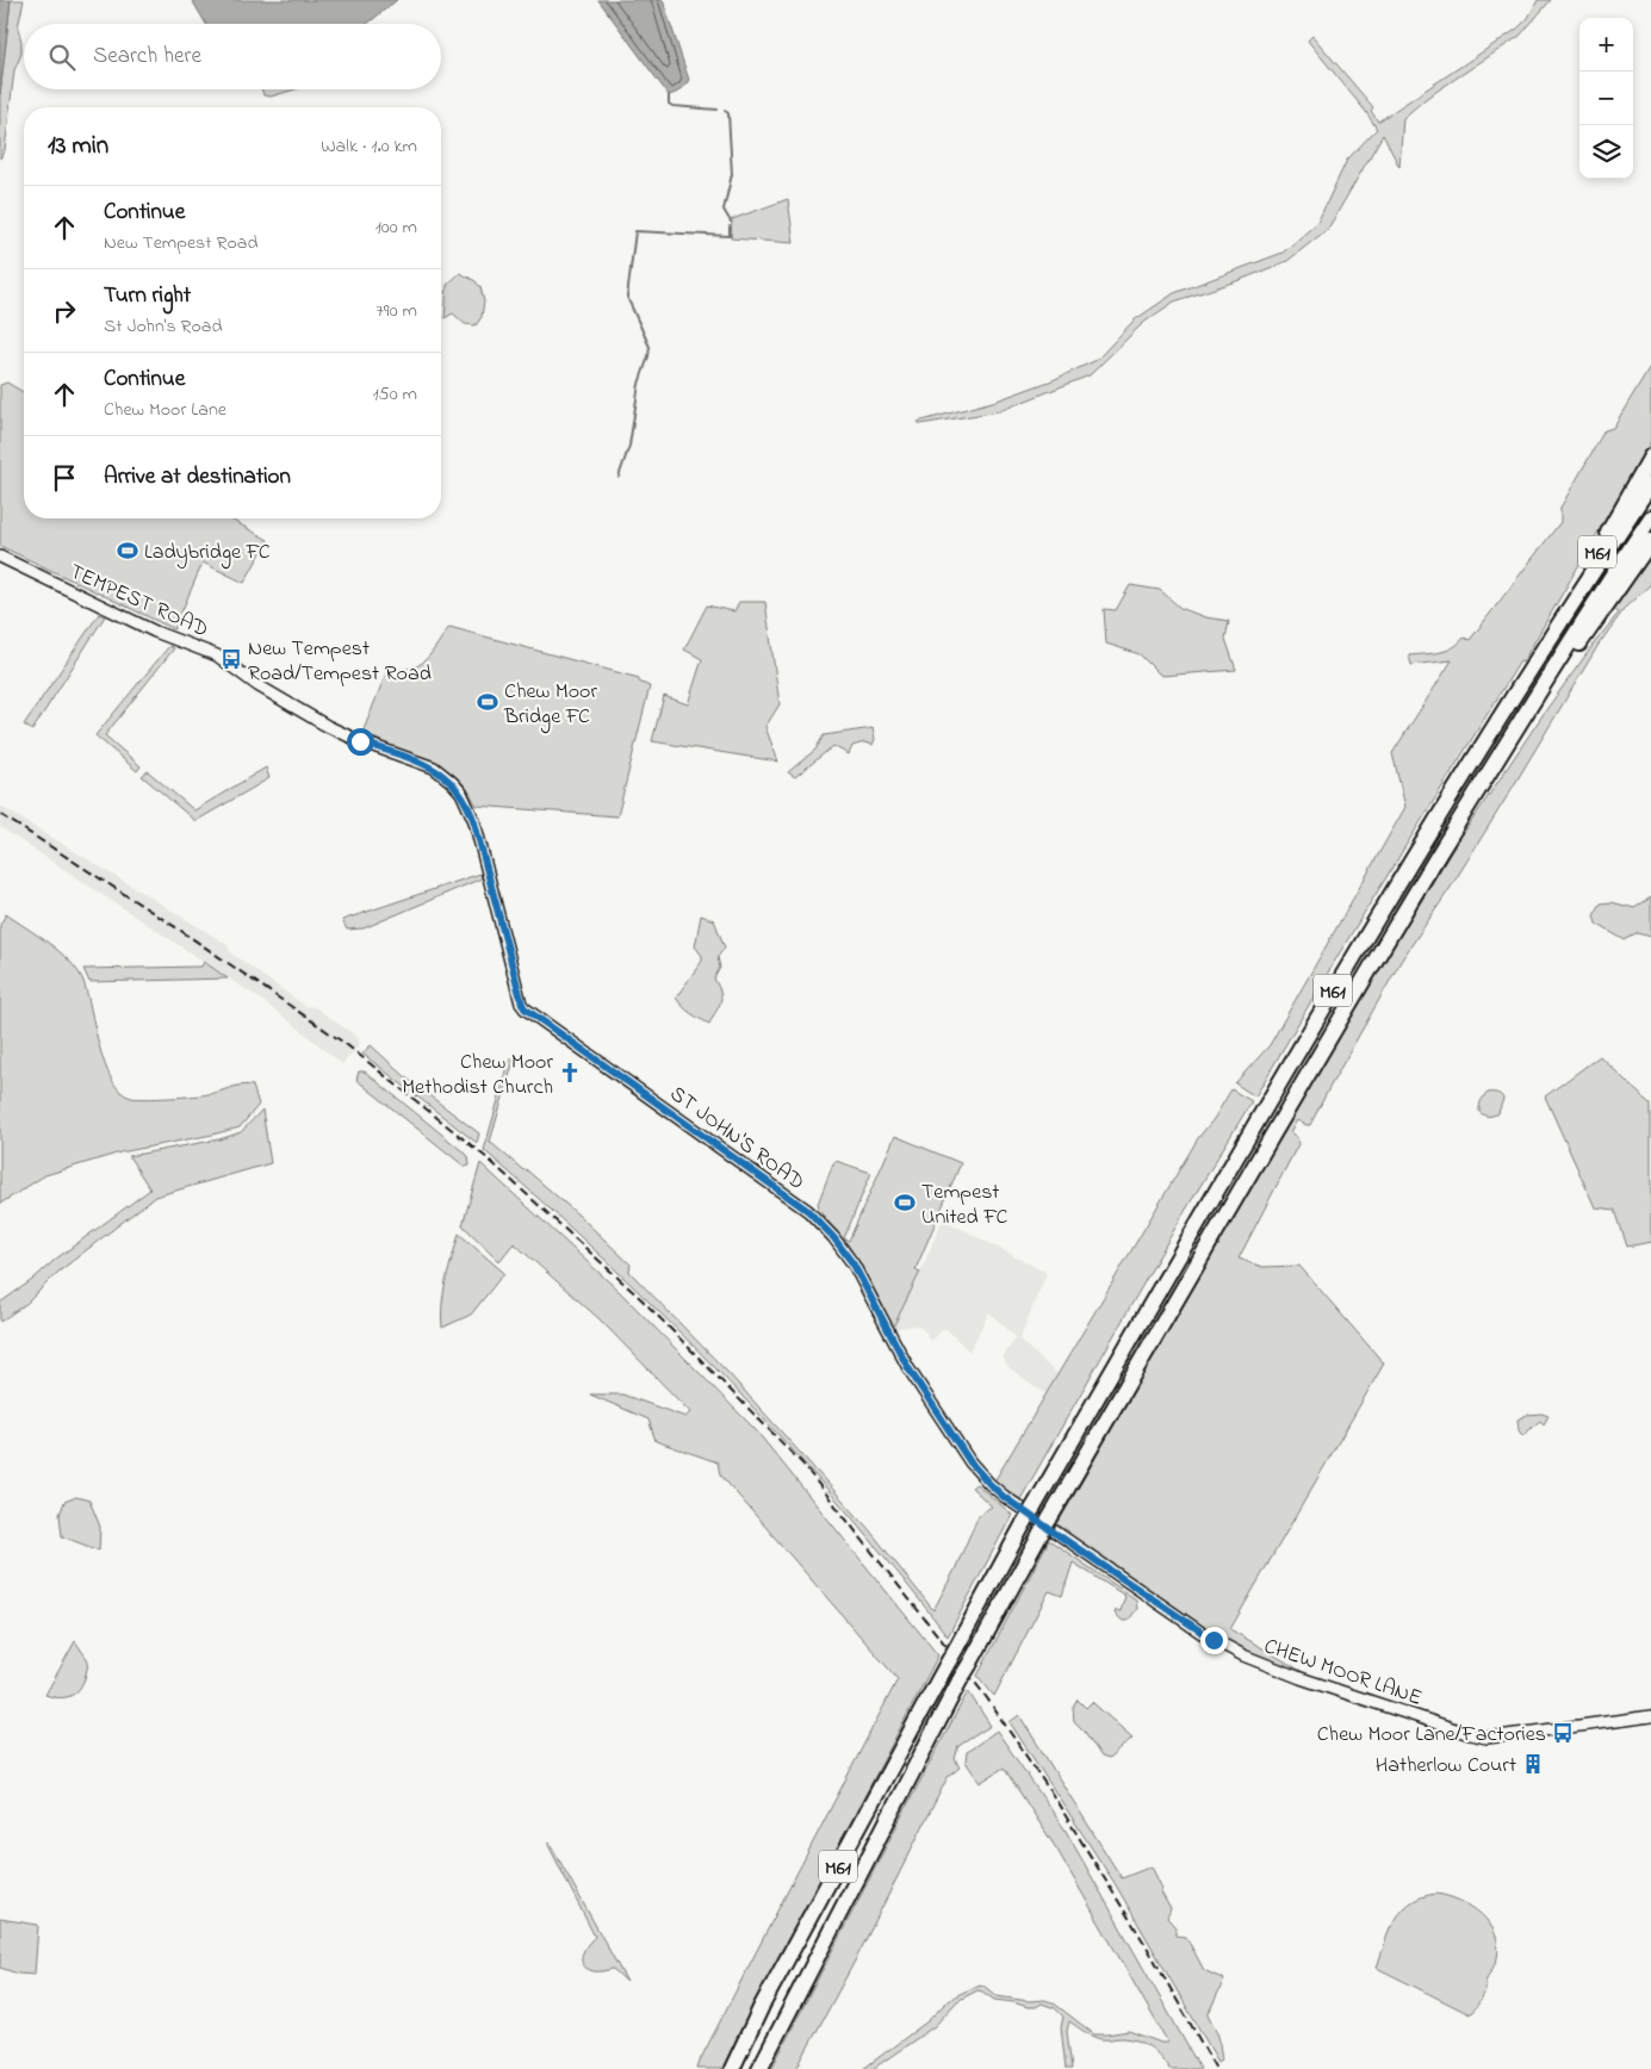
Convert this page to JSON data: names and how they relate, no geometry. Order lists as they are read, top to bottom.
{
  "streets": {
    "highway": ["M61"],
    "street": ["TEMPEST ROAD", "ST JOHN'S ROAD", "CHEW MOOR LANE"]
  },
  "crossings": [
    ["M61", "ST JOHN'S ROAD"],
    ["M61", "CHEW MOOR LANE"],
    ["TEMPEST ROAD", "ST JOHN'S ROAD"],
    ["ST JOHN'S ROAD", "CHEW MOOR LANE"]
  ],
  "places": {
    "sports": ["Ladybridge FC", "Chew Moor Bridge FC", "Tempest United FC"],
    "bus stop": ["New Tempest Road/Tempest Road", "Chew Moor Lane/Factories"],
    "church": ["Chew Moor Methodist Church"],
    "building": ["Hatherlow Court"]
  },
  "page": {
    "map_buttons": ["+", "−"],
    "search": "Search here",
    "heading": ["13 min", "Walk · 1.0 km"],
    "list": [
      ["Continue", "New Tempest Road", "100 m"],
      ["Turn right", "St John's Road", "790 m"],
      ["Continue", "Chew Moor Lane", "150 m"],
      "Arrive at destination"
    ]
  }
}
